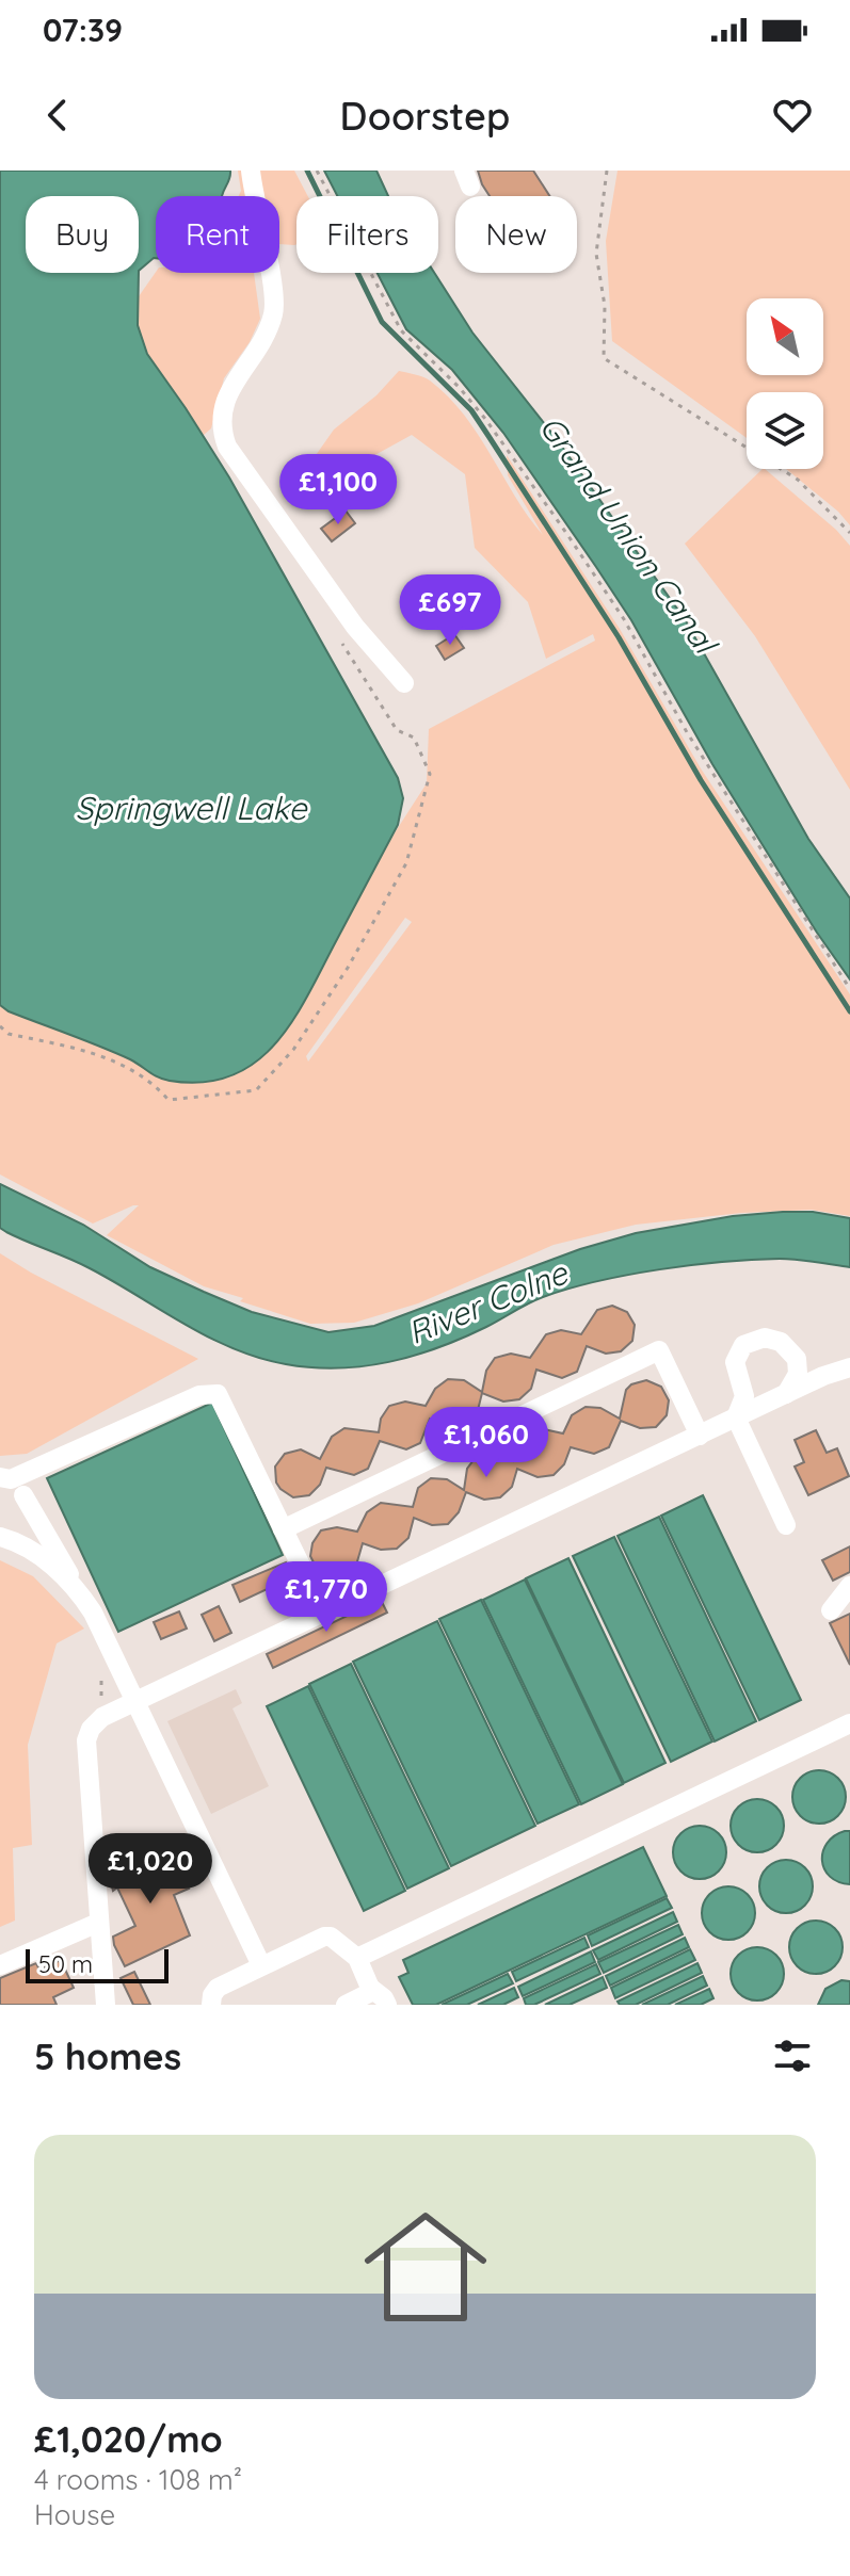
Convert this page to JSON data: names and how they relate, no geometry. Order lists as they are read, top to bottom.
{
  "water": ["Grand Union Canal", "Springwell Lake", "River Colne"],
  "scale_bar": "50 m",
  "north": "top left",
  "page": {
    "status": "07:39",
    "header": "Doorstep",
    "chip": [
      "Buy",
      "Rent",
      "Filters",
      "New"
    ],
    "price": [
      "£1,100",
      "£697",
      "£1,060",
      "£1,770",
      "£1,020"
    ],
    "scale": "50 m",
    "heading": "5 homes",
    "list": [
      {
        "name": "£1,020/mo",
        "note": "4 rooms · 108 m² · House"
      }
    ]
  }
}
